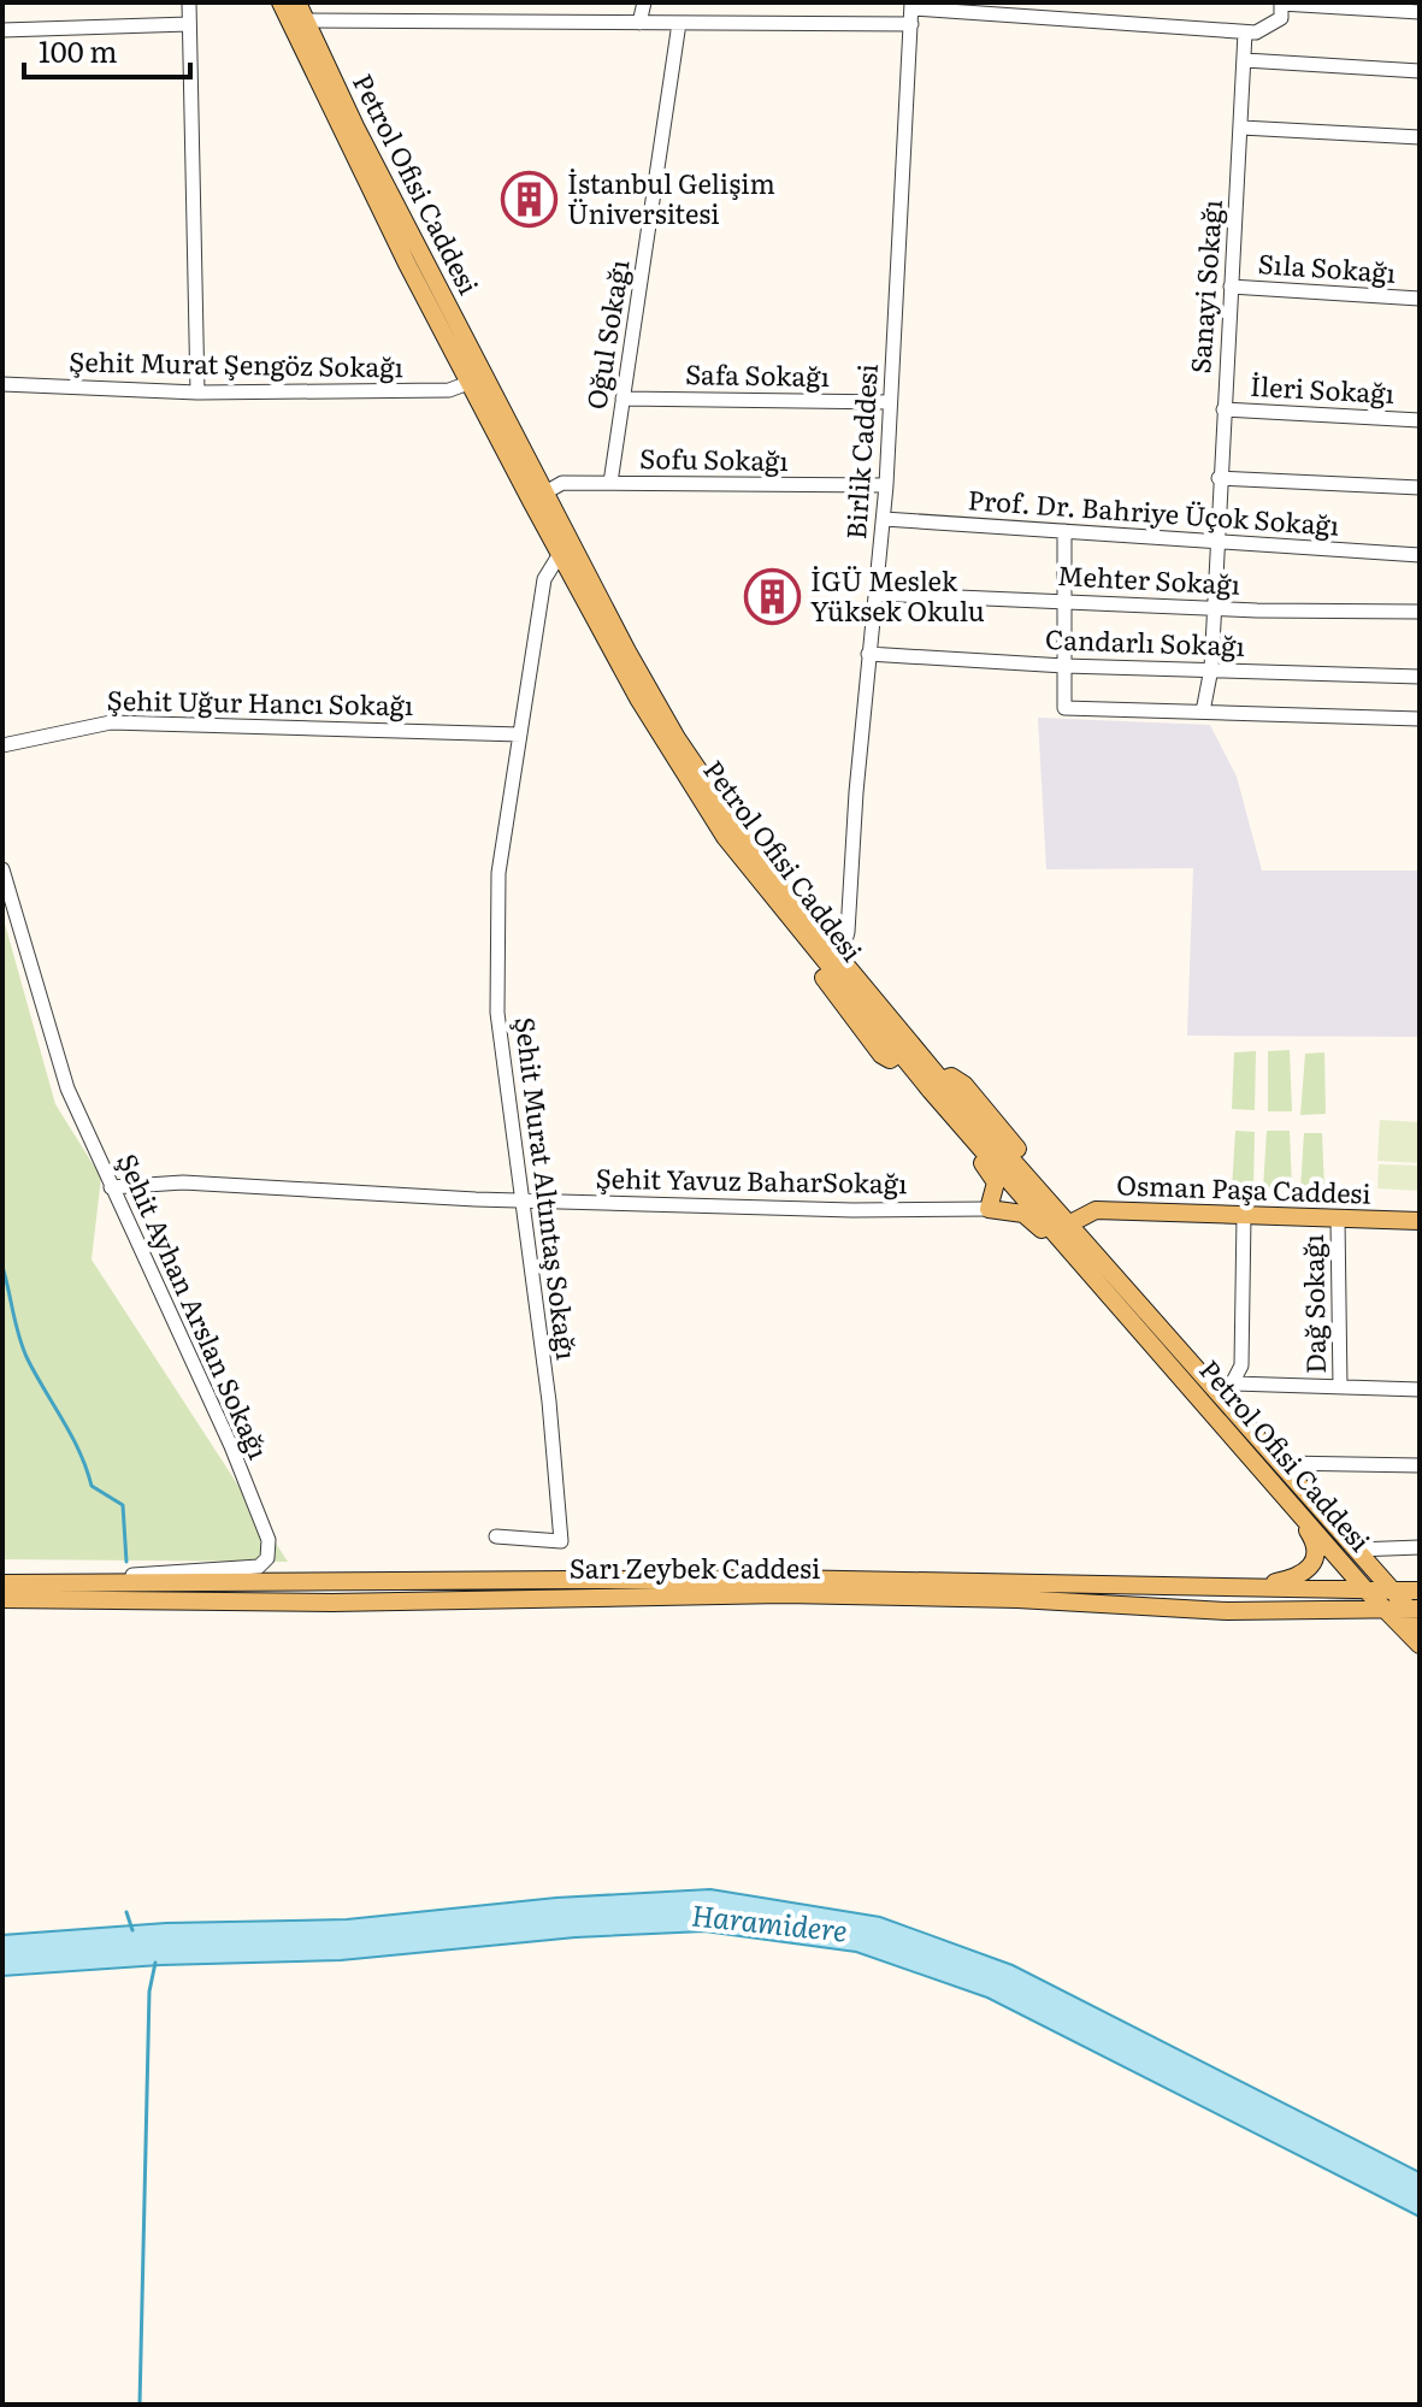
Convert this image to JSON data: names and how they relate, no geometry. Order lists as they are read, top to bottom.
{
  "streets": {
    "main road": ["Petrol Ofisi Caddesi", "Osman Paşa Caddesi", "Sarı Zeybek Caddesi"],
    "street": [
      "Sıla Sokağı",
      "Sanayi Sokağı",
      "Oğul Sokağı",
      "Şehit Murat Şengöz Sokağı",
      "Safa Sokağı",
      "İleri Sokağı",
      "Birlik Caddesi",
      "Sofu Sokağı",
      "Prof. Dr. Bahriye Üçok Sokağı",
      "Mehter Sokağı",
      "Candarlı Sokağı",
      "Şehit Uğur Hancı Sokağı",
      "Şehit Yavuz BaharSokağı",
      "Şehit Murat Altıntaş Sokağı",
      "Dağ Sokağı",
      "Şehit Ayhan Arslan Sokağı"
    ]
  },
  "crossings": [
    ["Petrol Ofisi Caddesi", "Şehit Murat Şengöz Sokağı"],
    ["Petrol Ofisi Caddesi", "Birlik Caddesi"],
    ["Petrol Ofisi Caddesi", "Sofu Sokağı"],
    ["Petrol Ofisi Caddesi", "Şehit Murat Altıntaş Sokağı"],
    ["Petrol Ofisi Caddesi", "Osman Paşa Caddesi"],
    ["Petrol Ofisi Caddesi", "Sarı Zeybek Caddesi"],
    ["Sıla Sokağı", "Sanayi Sokağı"],
    ["Sanayi Sokağı", "İleri Sokağı"],
    ["Sanayi Sokağı", "Prof. Dr. Bahriye Üçok Sokağı"],
    ["Sanayi Sokağı", "Mehter Sokağı"],
    ["Sanayi Sokağı", "Candarlı Sokağı"],
    ["Oğul Sokağı", "Safa Sokağı"],
    ["Oğul Sokağı", "Sofu Sokağı"],
    ["Safa Sokağı", "Birlik Caddesi"],
    ["Birlik Caddesi", "Sofu Sokağı"],
    ["Birlik Caddesi", "Prof. Dr. Bahriye Üçok Sokağı"],
    ["Birlik Caddesi", "Mehter Sokağı"],
    ["Birlik Caddesi", "Candarlı Sokağı"],
    ["Şehit Uğur Hancı Sokağı", "Şehit Murat Altıntaş Sokağı"],
    ["Şehit Yavuz BaharSokağı", "Şehit Murat Altıntaş Sokağı"],
    ["Şehit Yavuz BaharSokağı", "Şehit Ayhan Arslan Sokağı"],
    ["Osman Paşa Caddesi", "Dağ Sokağı"],
    ["Şehit Ayhan Arslan Sokağı", "Sarı Zeybek Caddesi"]
  ],
  "water": ["Haramidere"],
  "places": {
    "building": ["İstanbul Gelişim Üniversitesi", "İGÜ Meslek Yüksek Okulu"]
  },
  "scale_bar": "100 m"
}
